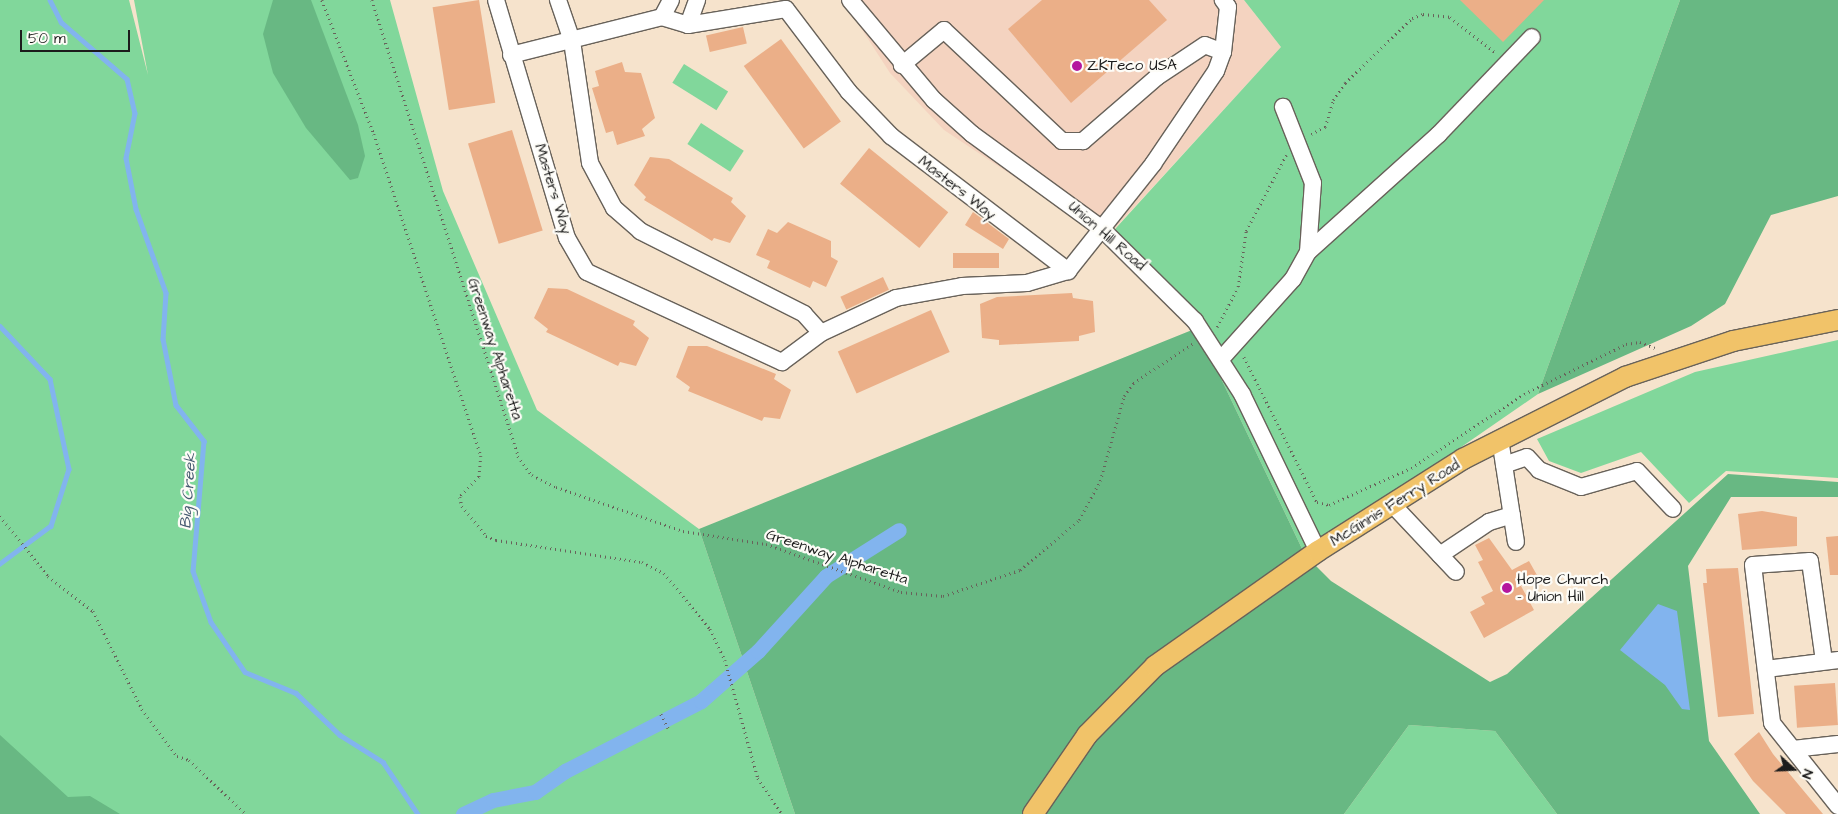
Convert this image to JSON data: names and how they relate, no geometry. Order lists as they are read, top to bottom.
{
  "streets": {
    "main road": ["McGinnis Ferry Road"],
    "street": ["Masters Way", "Union Hill Road"],
    "path": ["Greenway Alpharetta"]
  },
  "crossings": [
    ["Union Hill Road", "McGinnis Ferry Road"]
  ],
  "water": ["Big Creek"],
  "places": ["ZKTeco USA", "Hope Church - Union Hill"],
  "scale_bar": "50 m",
  "north": "right"
}
